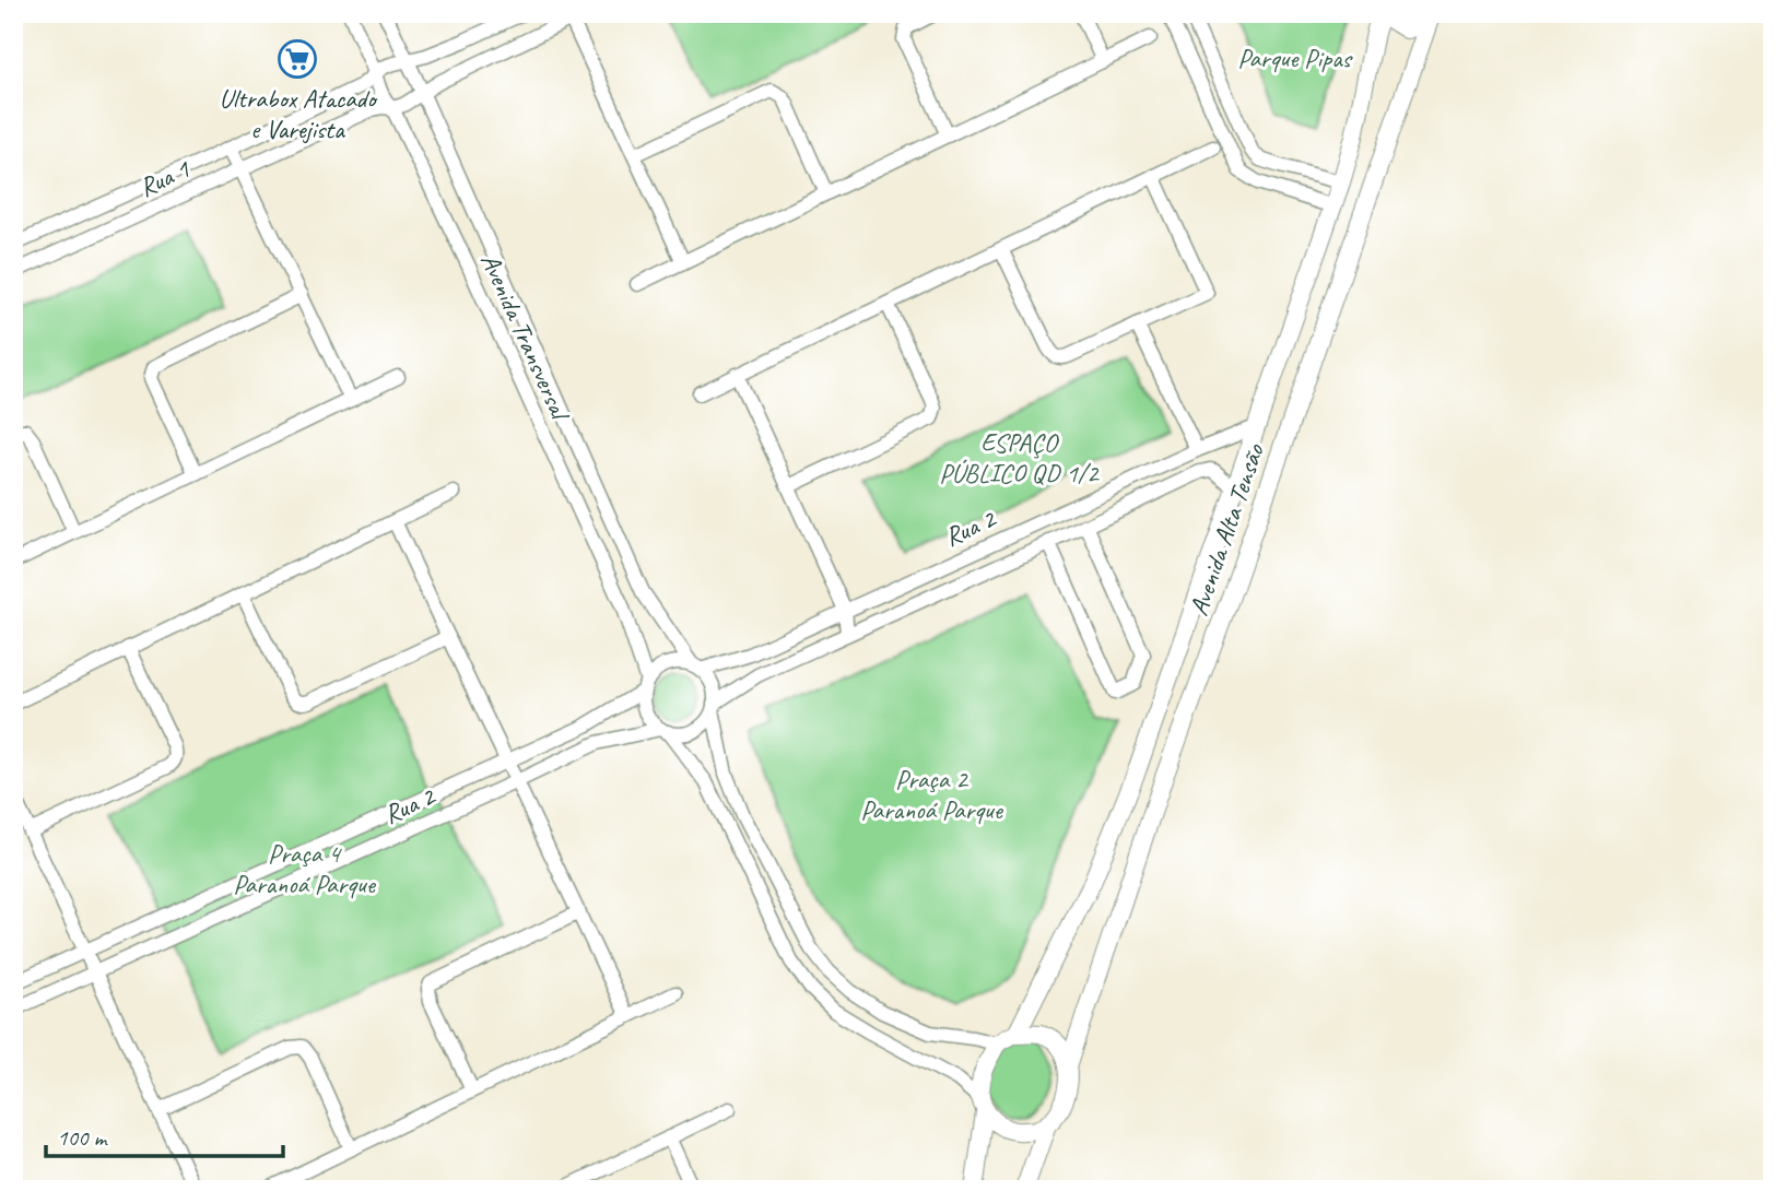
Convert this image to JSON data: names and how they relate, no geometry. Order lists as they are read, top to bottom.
{
  "streets": {
    "street": [
      "Rua 1",
      "Avenida Transversal",
      "Rua 2",
      "Avenida Alta Tensão"
    ]
  },
  "crossings": [
    ["Rua 1", "Avenida Transversal"],
    ["Avenida Transversal", "Rua 2"],
    ["Avenida Transversal", "Avenida Alta Tensão"],
    ["Rua 2", "Avenida Alta Tensão"]
  ],
  "parks": [
    "Parque Pipas",
    "ESPAÇO PÚBLICO QD 1/2",
    "Praça 2 Paranoá Parque",
    "Praça 4 Paranoá Parque"
  ],
  "places": {
    "supermarket": ["Ultrabox Atacado e Varejista"]
  },
  "scale_bar": "100 m"
}
